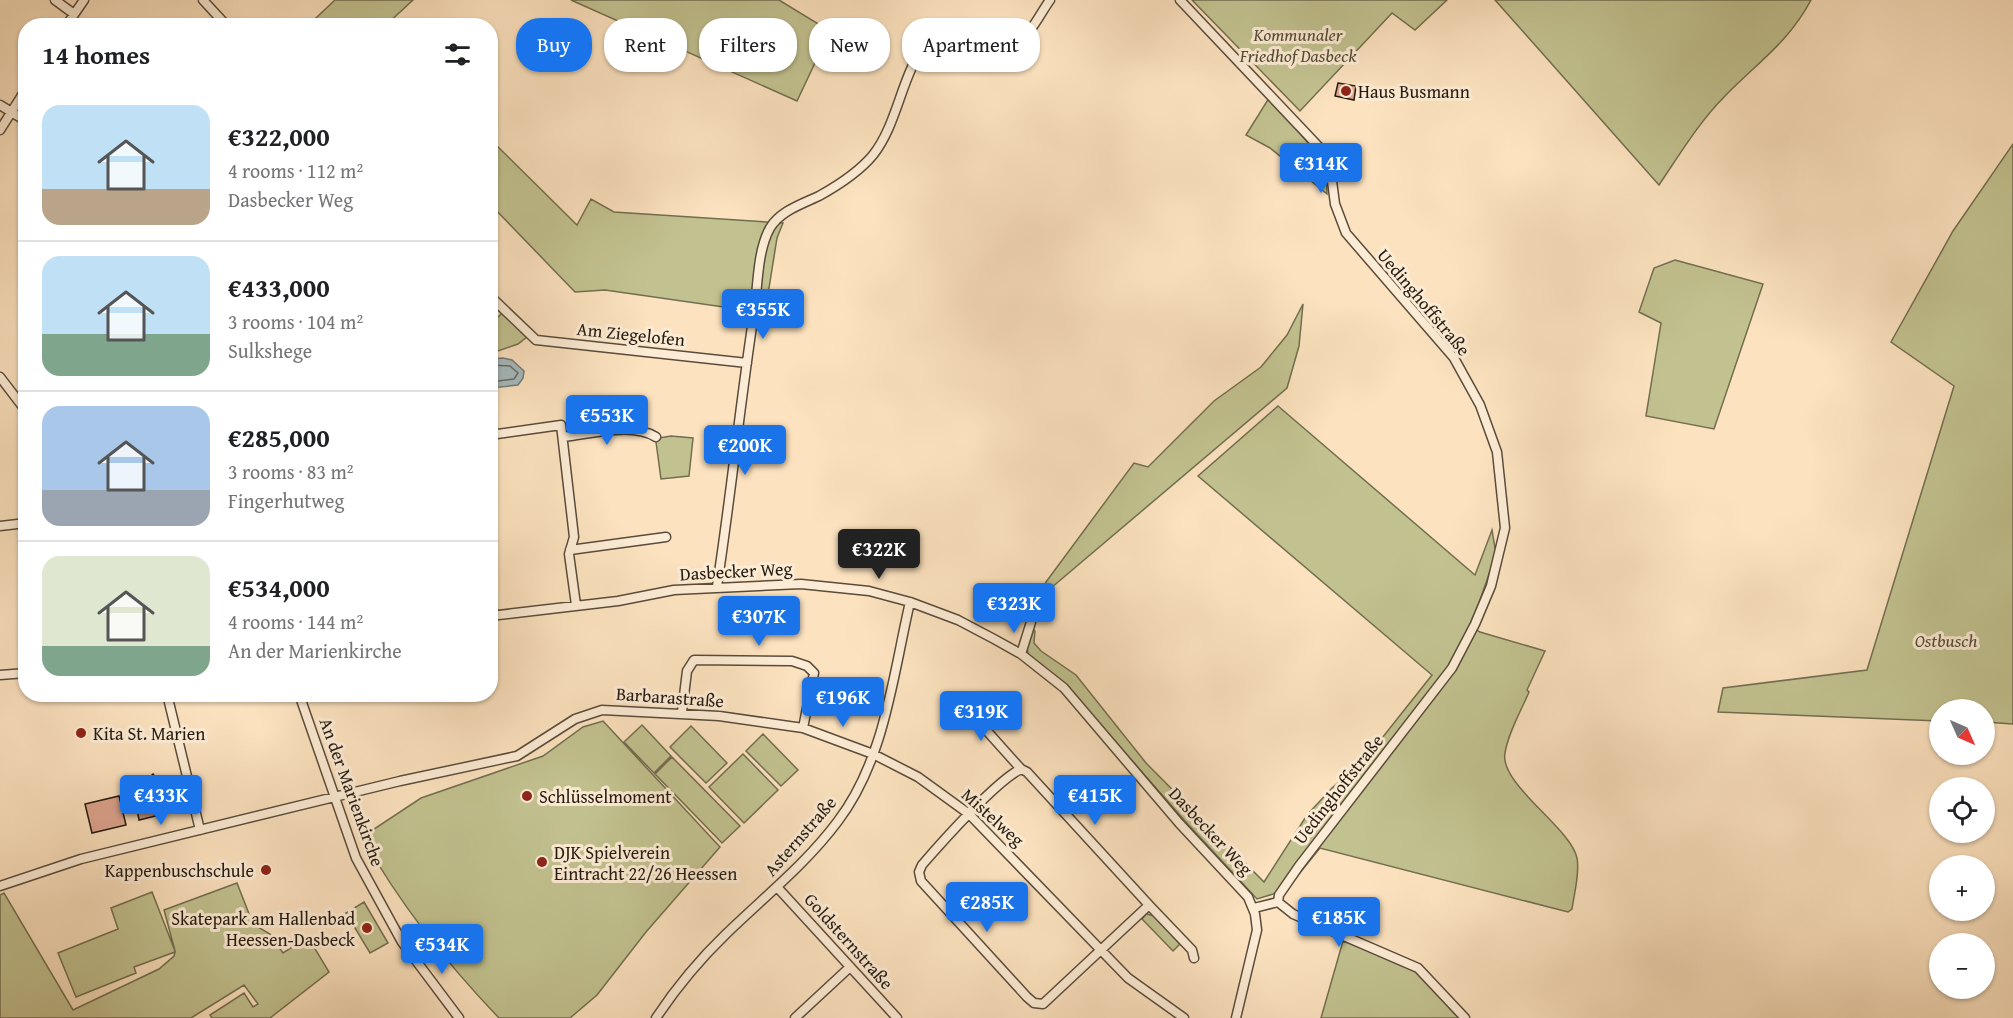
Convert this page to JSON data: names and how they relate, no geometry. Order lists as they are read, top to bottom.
{
  "streets": {
    "street": [
      "Uedinghoffstraße",
      "Am Ziegelofen",
      "Dasbecker Weg",
      "Barbarastraße",
      "An der Marienkirche",
      "Mistelweg",
      "Asternstraße",
      "Goldsternstraße"
    ]
  },
  "crossings": [
    ["Dasbecker Weg", "Asternstraße"],
    ["Barbarastraße", "An der Marienkirche"],
    ["Barbarastraße", "Mistelweg"],
    ["Barbarastraße", "Asternstraße"],
    ["Mistelweg", "Asternstraße"],
    ["Asternstraße", "Goldsternstraße"]
  ],
  "parks": ["Kommunaler Friedhof Dasbeck", "Ostbusch"],
  "places": [
    "Haus Busmann",
    "Kita St. Marien",
    "Schlüsselmoment",
    "DJK Spielverein Eintracht 22/26 Heessen",
    "Kappenbuschschule",
    "Skatepark am Hallenbad Heessen-Dasbeck"
  ],
  "north": "bottom right",
  "page": {
    "chip": [
      "Buy",
      "Rent",
      "Filters",
      "New",
      "Apartment"
    ],
    "heading": "14 homes",
    "list": [
      {
        "name": "€322,000",
        "note": "4 rooms · 112 m² · Dasbecker Weg"
      },
      {
        "name": "€433,000",
        "note": "3 rooms · 104 m² · Sulkshege"
      },
      {
        "name": "€285,000",
        "note": "3 rooms · 83 m² · Fingerhutweg"
      },
      {
        "name": "€534,000",
        "note": "4 rooms · 144 m² · An der Marienkirche"
      }
    ],
    "price": [
      "€314K",
      "€355K",
      "€553K",
      "€200K",
      "€322K",
      "€323K",
      "€307K",
      "€196K",
      "€319K",
      "€433K",
      "€415K",
      "€285K",
      "€185K",
      "€534K"
    ],
    "map_buttons": ["+", "−"]
  }
}
